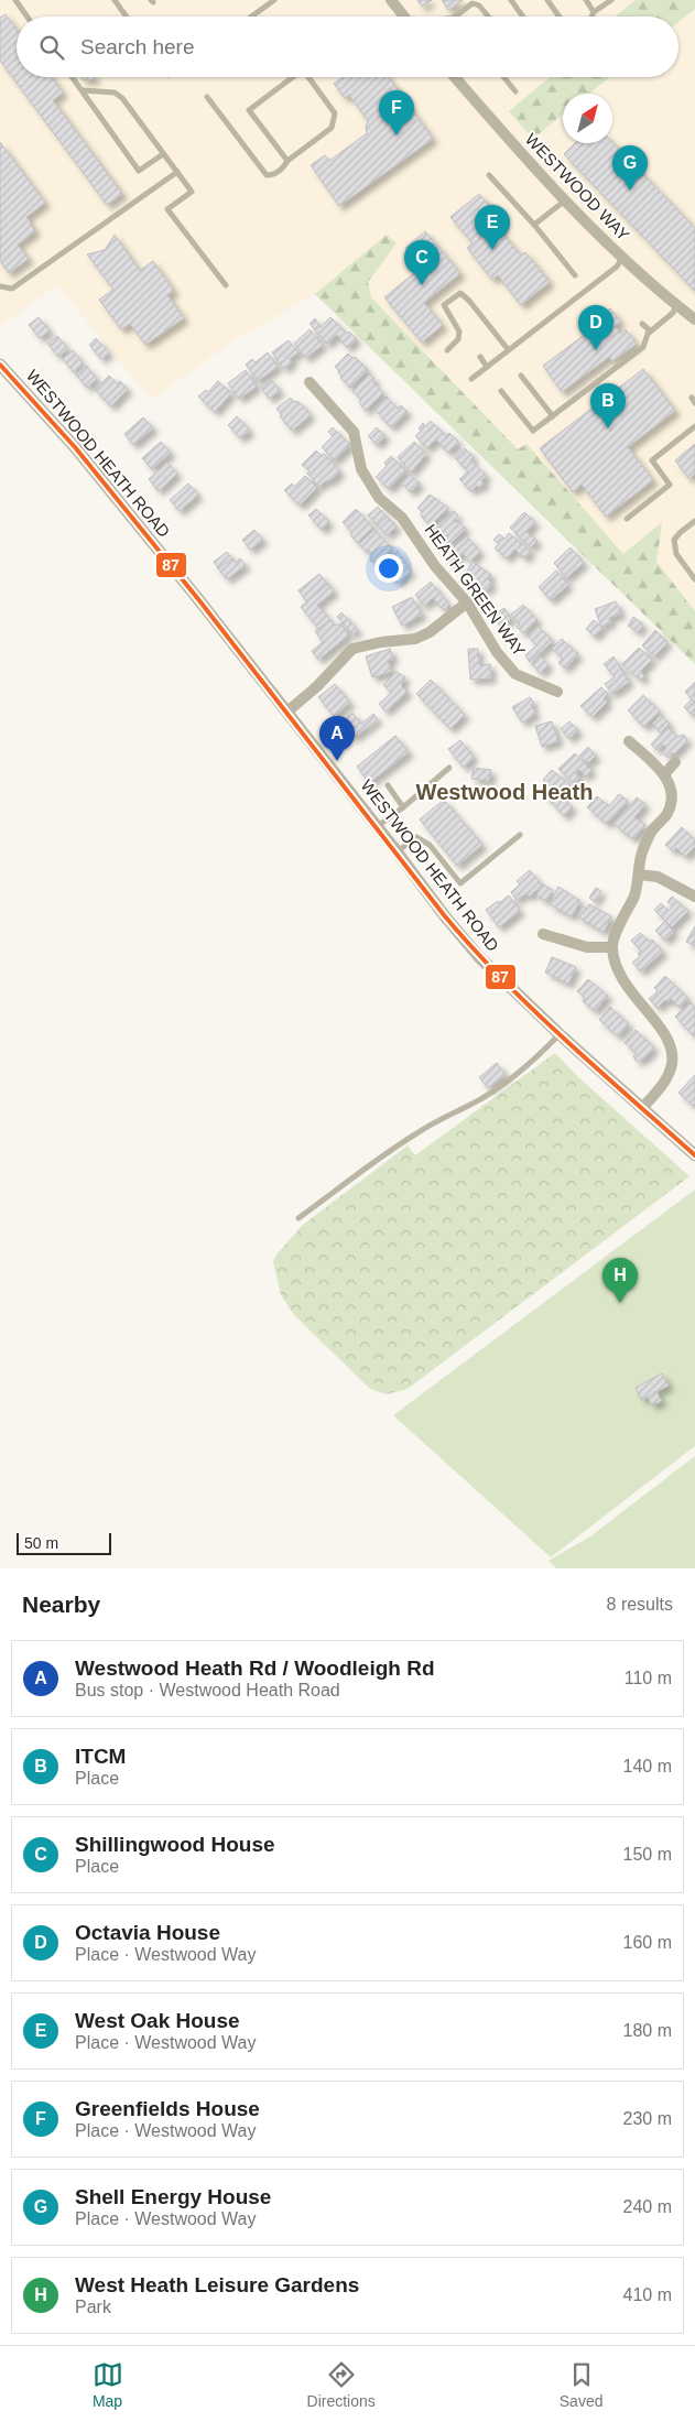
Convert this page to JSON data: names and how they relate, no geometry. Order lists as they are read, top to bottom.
{
  "streets": {
    "street": ["WESTWOOD WAY", "WESTWOOD HEATH ROAD", "HEATH GREEN WAY"]
  },
  "districts": ["Westwood Heath"],
  "lines": ["transit line 87"],
  "scale_bar": "50 m",
  "north": "top right",
  "page": {
    "search": "Search here",
    "pins": [
      "F",
      "G",
      "E",
      "C",
      "D",
      "B",
      "A",
      "H"
    ],
    "scale": "50 m",
    "heading": ["Nearby", "8 results"],
    "list": [
      {
        "mark": "A",
        "name": "Westwood Heath Rd / Woodleigh Rd",
        "note": "Bus stop · Westwood Heath Road",
        "value": "110 m"
      },
      {
        "mark": "B",
        "name": "ITCM",
        "note": "Place",
        "value": "140 m"
      },
      {
        "mark": "C",
        "name": "Shillingwood House",
        "note": "Place",
        "value": "150 m"
      },
      {
        "mark": "D",
        "name": "Octavia House",
        "note": "Place · Westwood Way",
        "value": "160 m"
      },
      {
        "mark": "E",
        "name": "West Oak House",
        "note": "Place · Westwood Way",
        "value": "180 m"
      },
      {
        "mark": "F",
        "name": "Greenfields House",
        "note": "Place · Westwood Way",
        "value": "230 m"
      },
      {
        "mark": "G",
        "name": "Shell Energy House",
        "note": "Place · Westwood Way",
        "value": "240 m"
      },
      {
        "mark": "H",
        "name": "West Heath Leisure Gardens",
        "note": "Park",
        "value": "410 m"
      }
    ],
    "nav": ["Map", "Directions", "Saved"]
  }
}
